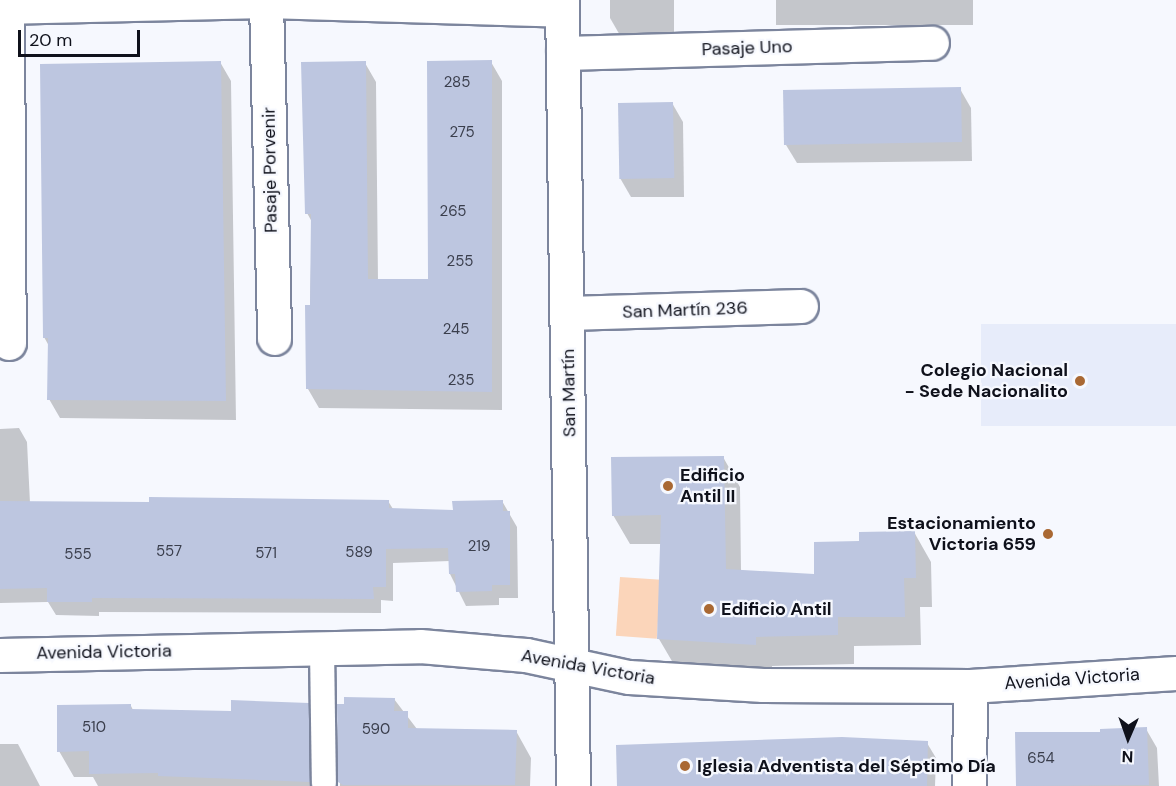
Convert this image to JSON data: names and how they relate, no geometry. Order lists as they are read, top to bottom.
{
  "streets": {
    "street": [
      "Pasaje Uno",
      "Pasaje Porvenir",
      "San Martín 236",
      "San Martín",
      "Avenida Victoria"
    ]
  },
  "crossings": [
    ["Pasaje Uno", "San Martín"],
    ["San Martín 236", "San Martín"],
    ["San Martín", "Avenida Victoria"]
  ],
  "places": [
    "Colegio Nacional - Sede Nacionalito",
    "Edificio Antil II",
    "Estacionamiento Victoria 659",
    "Edificio Antil",
    "Iglesia Adventista del Séptimo Día"
  ],
  "house_numbers": [
    "285",
    "275",
    "265",
    "255",
    "245",
    "235",
    "219",
    "557",
    "589",
    "571",
    "555",
    "510",
    "590",
    "654"
  ],
  "scale_bar": "20 m",
  "north": "bottom"
}
